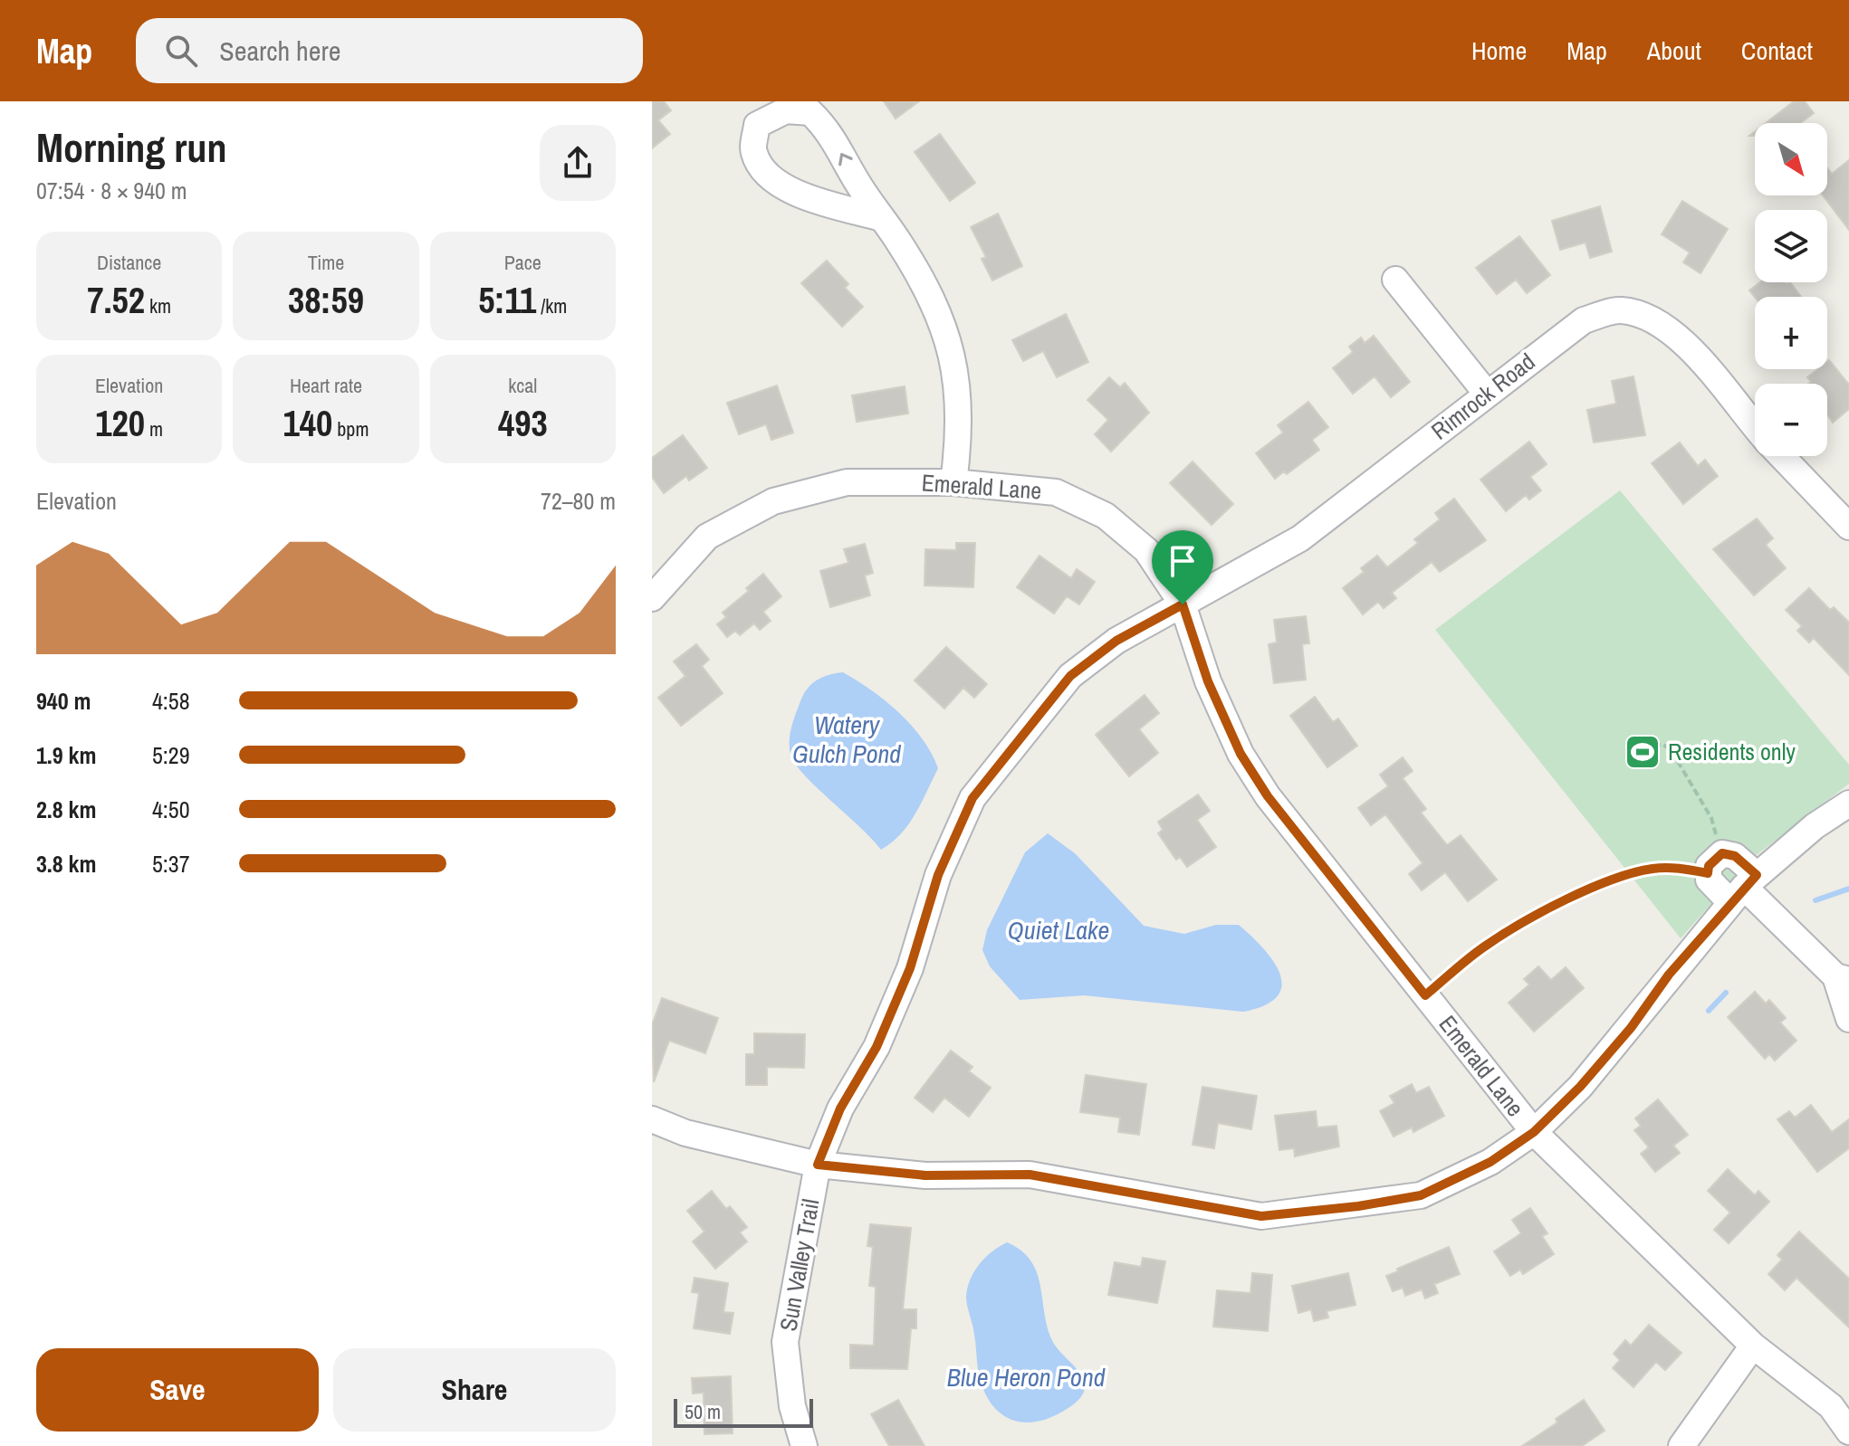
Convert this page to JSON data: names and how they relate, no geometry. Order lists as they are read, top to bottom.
{
  "streets": {
    "street": ["Rimrock Road", "Emerald Lane", "Sun Valley Trail"]
  },
  "crossings": [
    ["Rimrock Road", "Emerald Lane"],
    ["Rimrock Road", "Sun Valley Trail"],
    ["Emerald Lane", "Sun Valley Trail"]
  ],
  "water": ["Watery Gulch Pond", "Quiet Lake", "Blue Heron Pond"],
  "places": {
    "sports": ["Residents only"]
  },
  "scale_bar": "50 m",
  "north": "bottom right",
  "page": {
    "header": "Map",
    "search": "Search here",
    "nav": [
      "Home",
      "Map",
      "About",
      "Contact"
    ],
    "heading": ["Morning run", "07:54 · 8 × 940 m"],
    "map_buttons": ["+", "−"],
    "stats": [
      ["Distance", "7.52 km"],
      ["Time", "38:59"],
      ["Pace", "5:11 /km"],
      ["Elevation", "120 m"],
      ["Heart rate", "140 bpm"],
      ["kcal", "493"]
    ],
    "chart": ["Elevation", "72–80 m"],
    "list": [
      {
        "name": "940 m",
        "note": "4:58"
      },
      {
        "name": "1.9 km",
        "note": "5:29"
      },
      {
        "name": "2.8 km",
        "note": "4:50"
      },
      {
        "name": "3.8 km",
        "note": "5:37"
      }
    ],
    "buttons": ["Save", "Share"],
    "scale": "50 m"
  }
}
